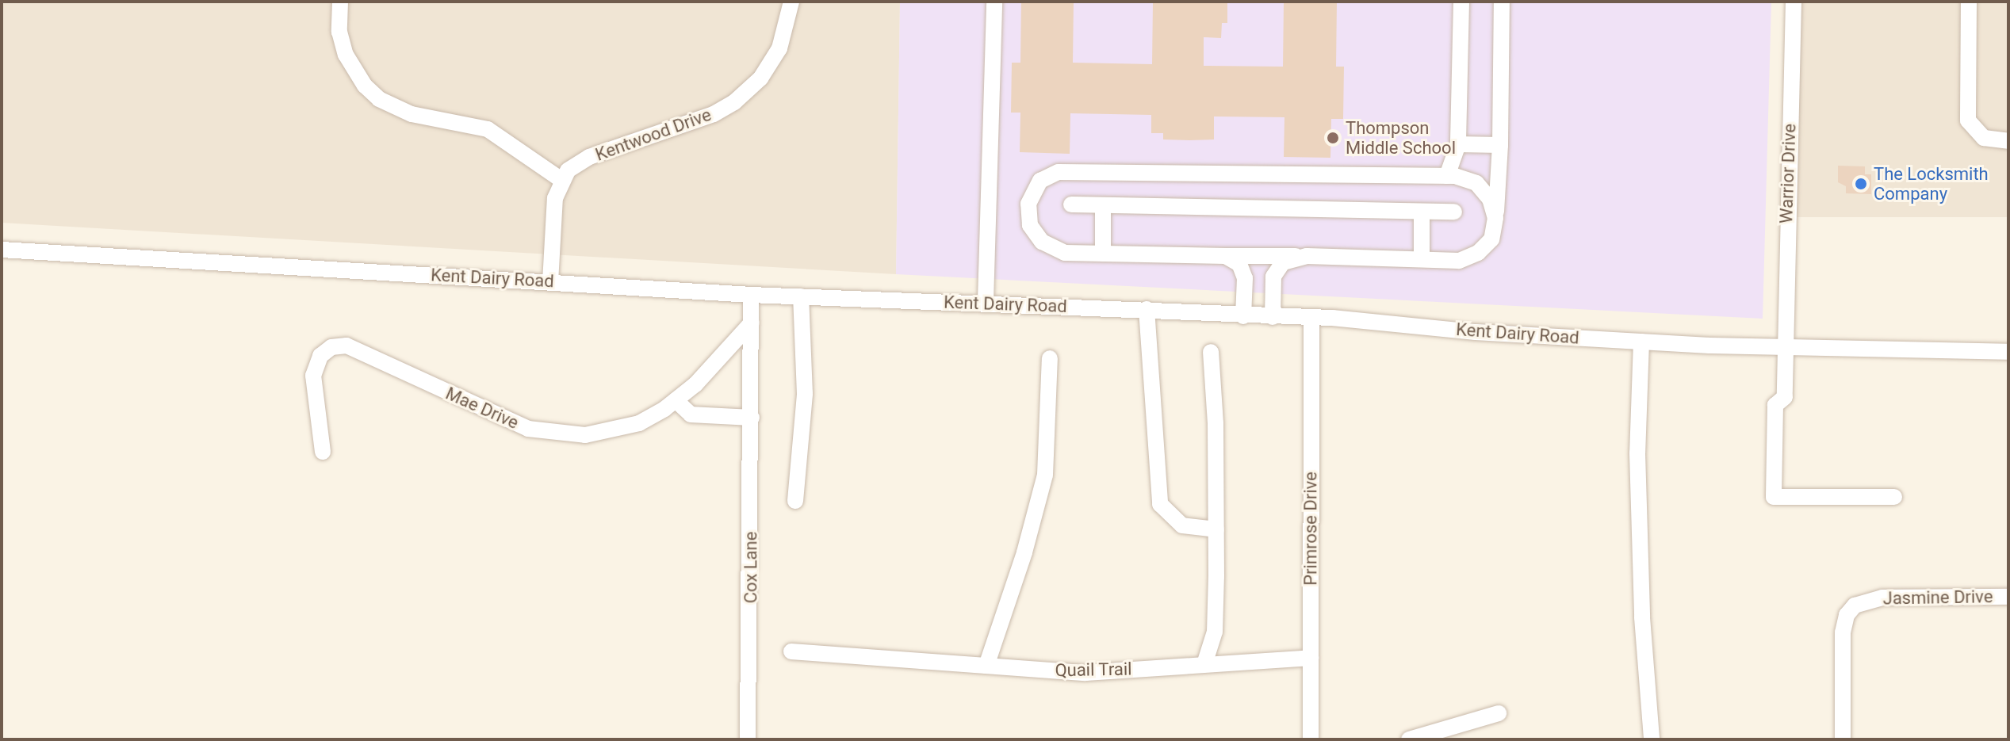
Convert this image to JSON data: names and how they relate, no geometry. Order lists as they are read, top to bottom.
{
  "streets": {
    "street": [
      "Kentwood Drive",
      "Warrior Drive",
      "Kent Dairy Road",
      "Mae Drive",
      "Primrose Drive",
      "Cox Lane",
      "Jasmine Drive",
      "Quail Trail"
    ]
  },
  "crossings": [
    ["Warrior Drive", "Kent Dairy Road"],
    ["Kent Dairy Road", "Primrose Drive"],
    ["Kent Dairy Road", "Cox Lane"],
    ["Mae Drive", "Cox Lane"],
    ["Primrose Drive", "Quail Trail"]
  ],
  "places": ["Thompson Middle School", "The Locksmith Company"]
}
